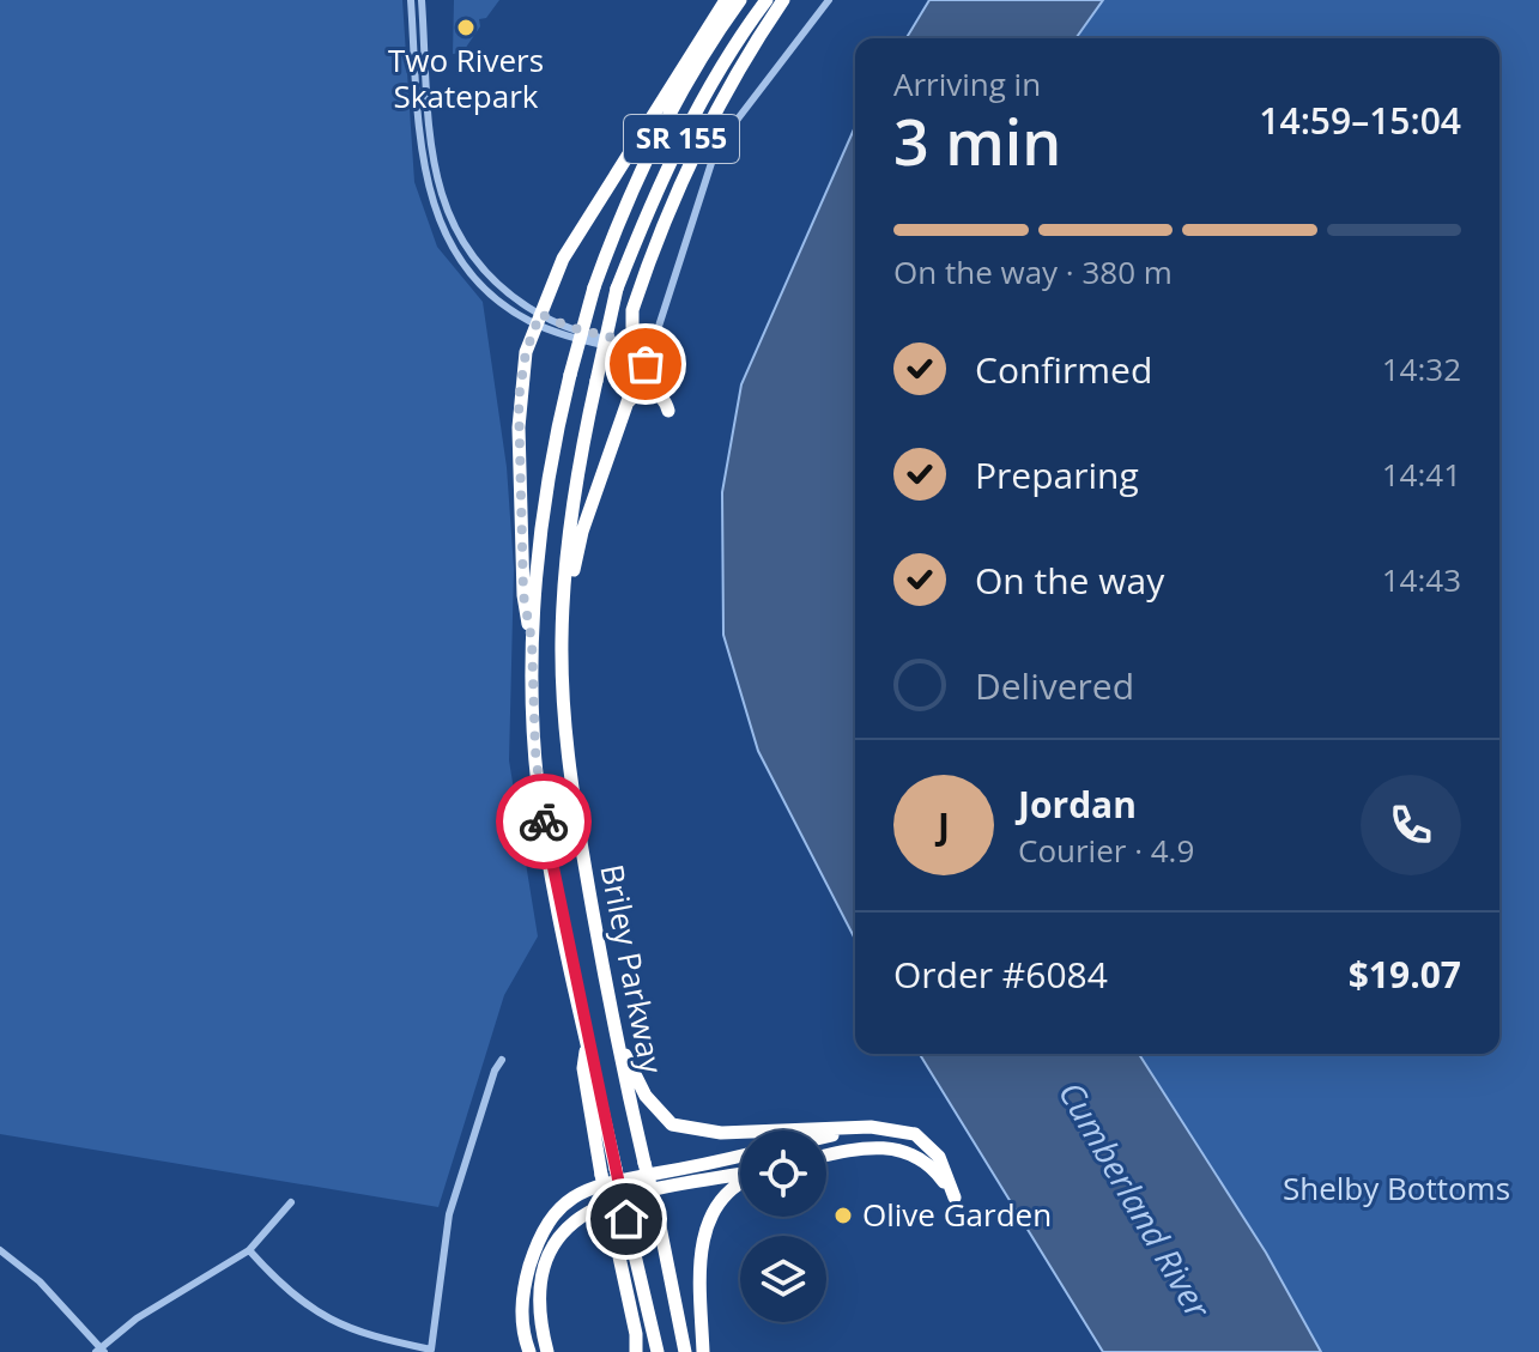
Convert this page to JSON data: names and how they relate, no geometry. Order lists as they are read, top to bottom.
{
  "streets": {
    "highway": ["SR 155", "Briley Parkway"]
  },
  "water": ["Cumberland River"],
  "parks": ["Shelby Bottoms"],
  "places": ["Two Rivers Skatepark", "Olive Garden"],
  "page": {
    "heading": ["3 min", "Arriving in", "14:59–15:04"],
    "panel": [
      "Jordan",
      "Courier · 4.9",
      "Order #6084",
      "$19.07"
    ],
    "bar": "On the way · 380 m",
    "list": [
      ["Confirmed", "14:32"],
      ["Preparing", "14:41"],
      ["On the way", "14:43"],
      "Delivered"
    ],
    "round": "J"
  }
}
